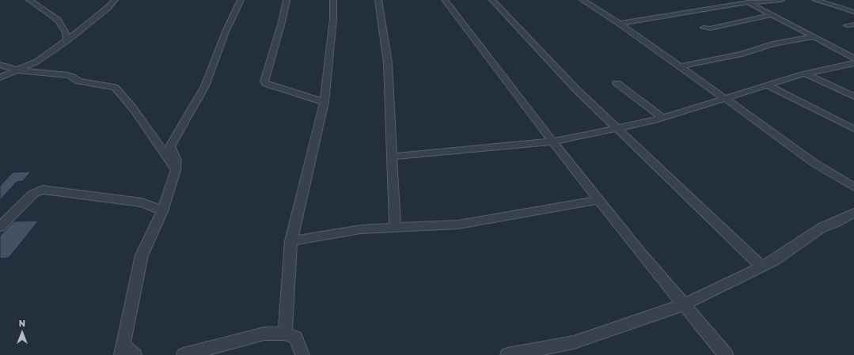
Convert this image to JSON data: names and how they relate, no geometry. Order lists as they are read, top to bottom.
{
  "north": "top"
}
